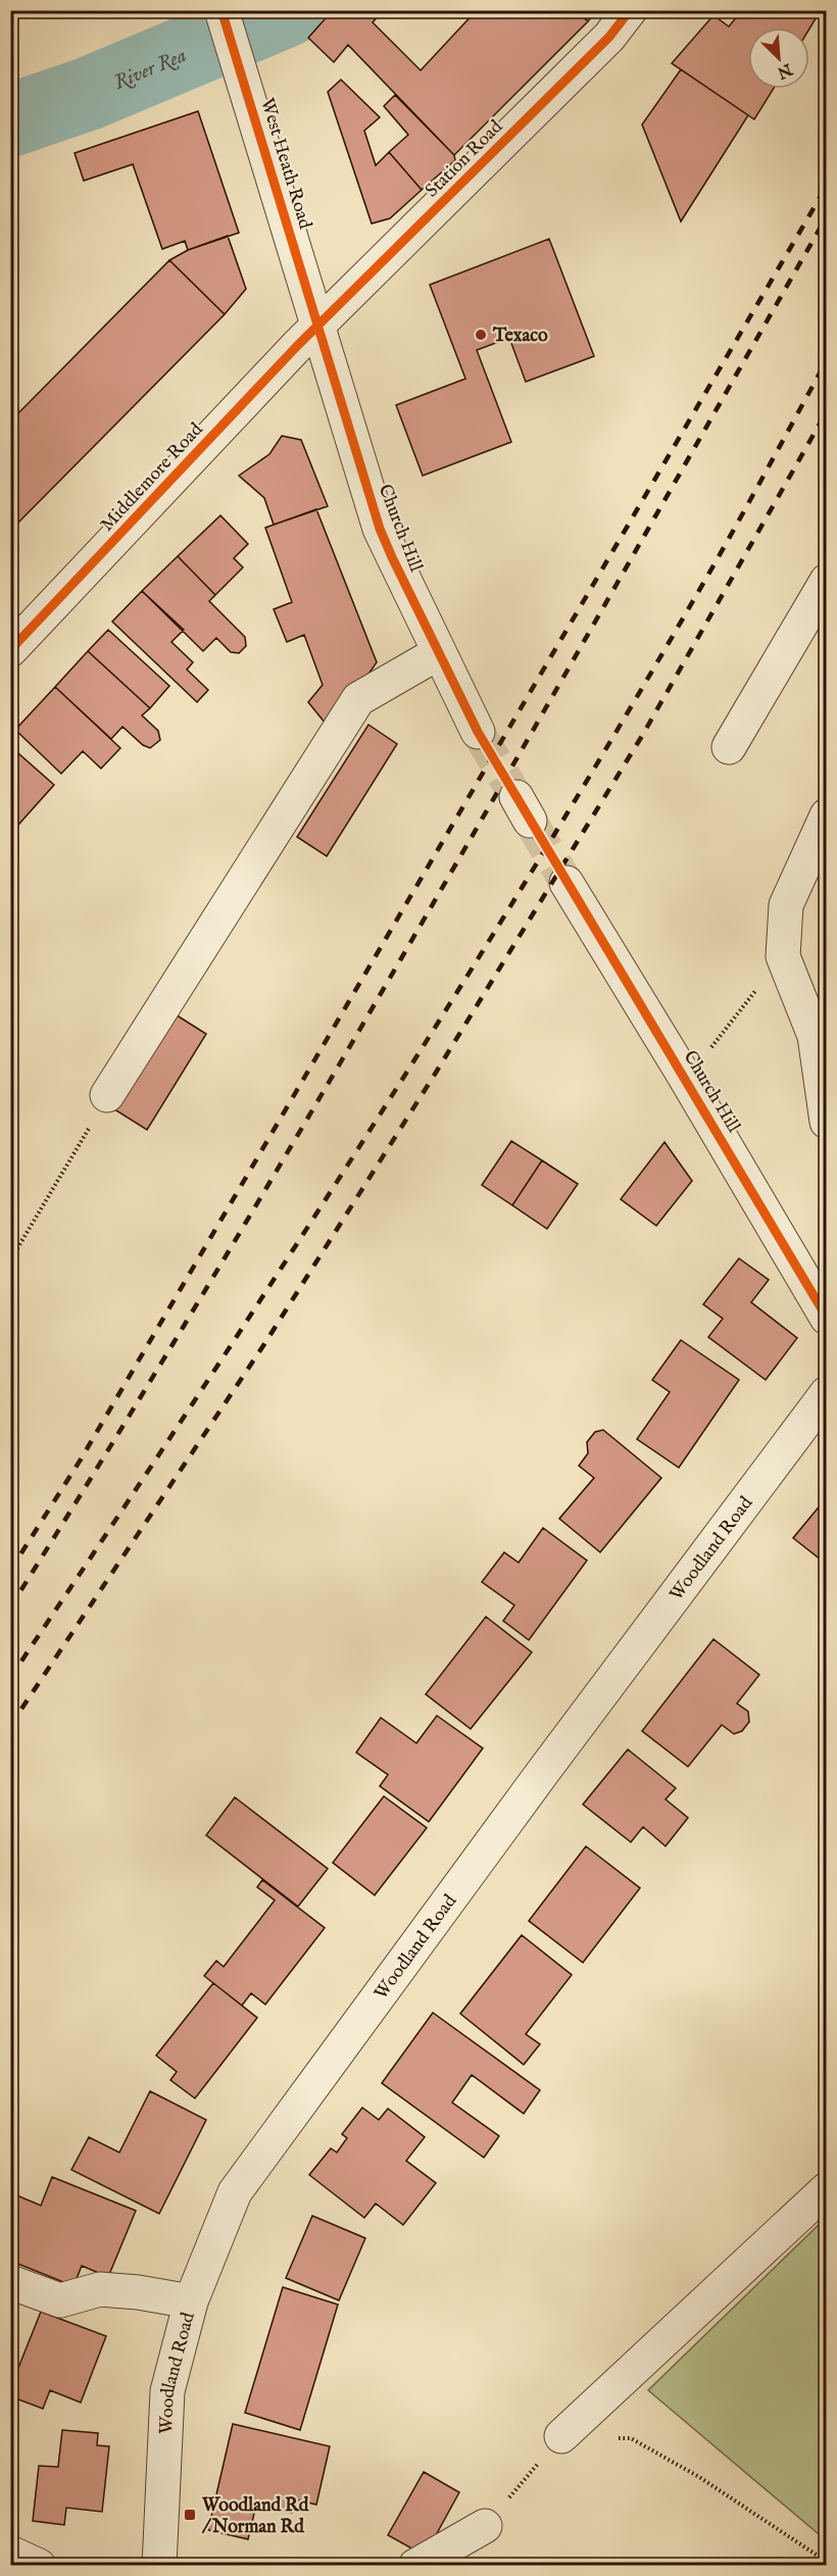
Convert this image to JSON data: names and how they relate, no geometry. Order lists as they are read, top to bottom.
{
  "streets": {
    "street": [
      "Station Road",
      "West Heath Road",
      "Middlemore Road",
      "Church Hill",
      "Woodland Road"
    ]
  },
  "crossings": [
    ["Station Road", "West Heath Road"],
    ["Station Road", "Middlemore Road"],
    ["Station Road", "Church Hill"],
    ["West Heath Road", "Middlemore Road"],
    ["West Heath Road", "Church Hill"],
    ["Middlemore Road", "Church Hill"]
  ],
  "water": ["River Rea"],
  "places": {
    "other": ["Texaco"],
    "transit": ["Woodland Rd / Norman Rd"]
  },
  "north": "bottom right"
}
